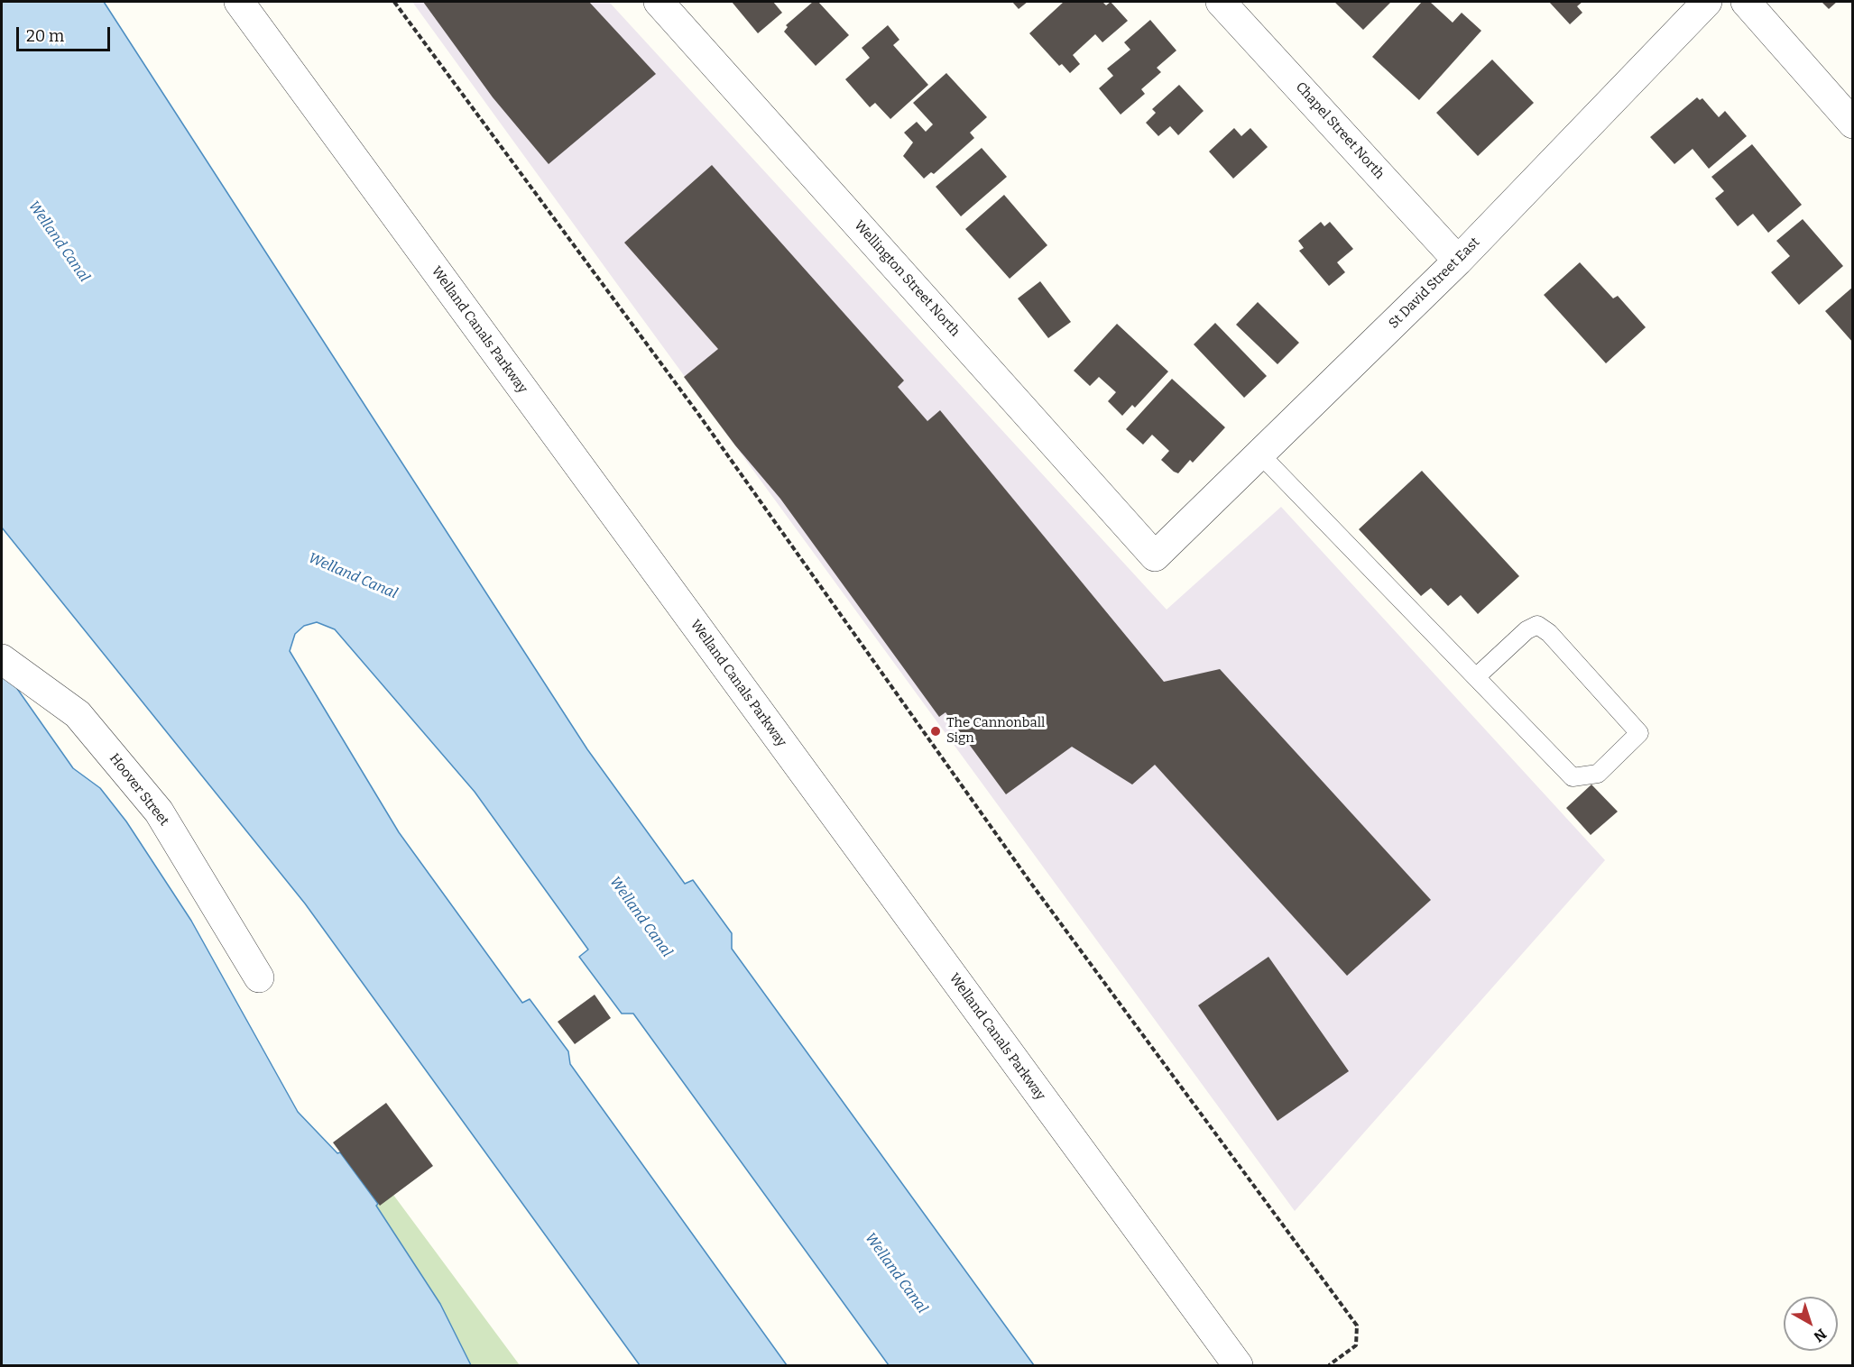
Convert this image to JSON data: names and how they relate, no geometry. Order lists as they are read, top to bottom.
{
  "streets": {
    "street": [
      "Chapel Street North",
      "Wellington Street North",
      "St David Street East",
      "Welland Canals Parkway",
      "Hoover Street"
    ]
  },
  "crossings": [
    ["Chapel Street North", "St David Street East"],
    ["Wellington Street North", "St David Street East"]
  ],
  "water": ["Welland Canal"],
  "places": ["The Cannonball Sign"],
  "scale_bar": "20 m",
  "north": "bottom right"
}
